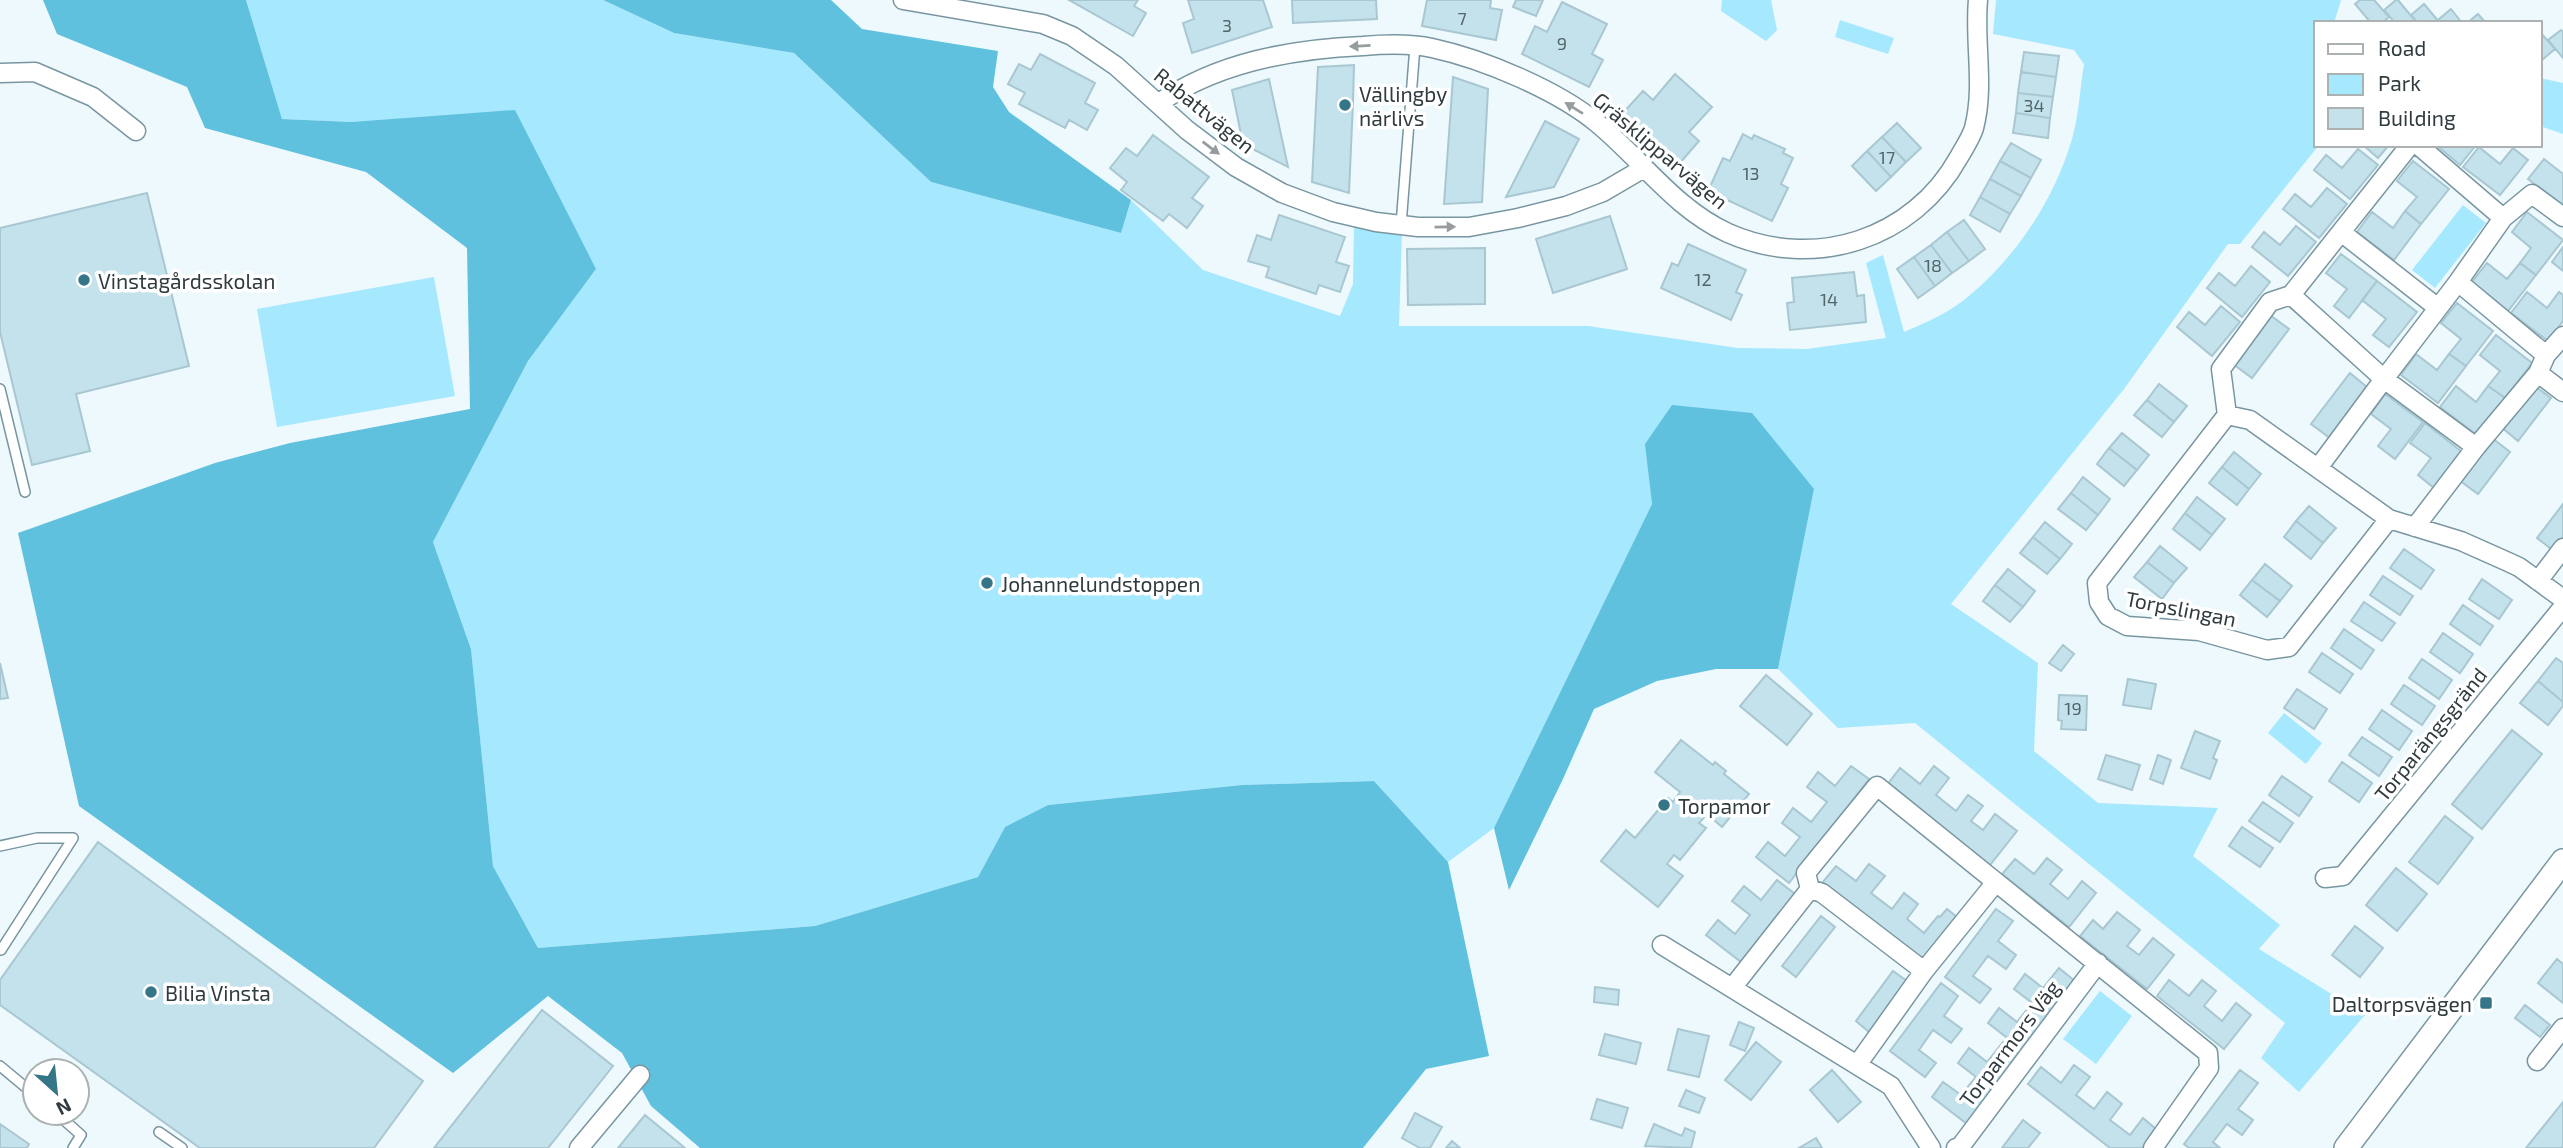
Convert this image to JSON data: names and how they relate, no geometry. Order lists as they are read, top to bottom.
{
  "streets": {
    "street": [
      "Rabattvägen",
      "Gräsklipparvägen",
      "Torpslingan",
      "Torparängsgränd",
      "Torparmors Väg"
    ]
  },
  "crossings": [
    ["Rabattvägen", "Gräsklipparvägen"]
  ],
  "one_way": ["Rabattvägen", "Gräsklipparvägen"],
  "places": {
    "other": [
      "Vällingby närlivs",
      "Vinstagårdsskolan",
      "Johannelundstoppen",
      "Torpamor",
      "Bilia Vinsta"
    ],
    "transit": ["Daltorpsvägen"]
  },
  "house_numbers": [
    "7",
    "3",
    "9",
    "34",
    "17",
    "13",
    "18",
    "12",
    "14",
    "19"
  ],
  "legend": ["Road", "Park", "Building"],
  "north": "bottom right"
}
